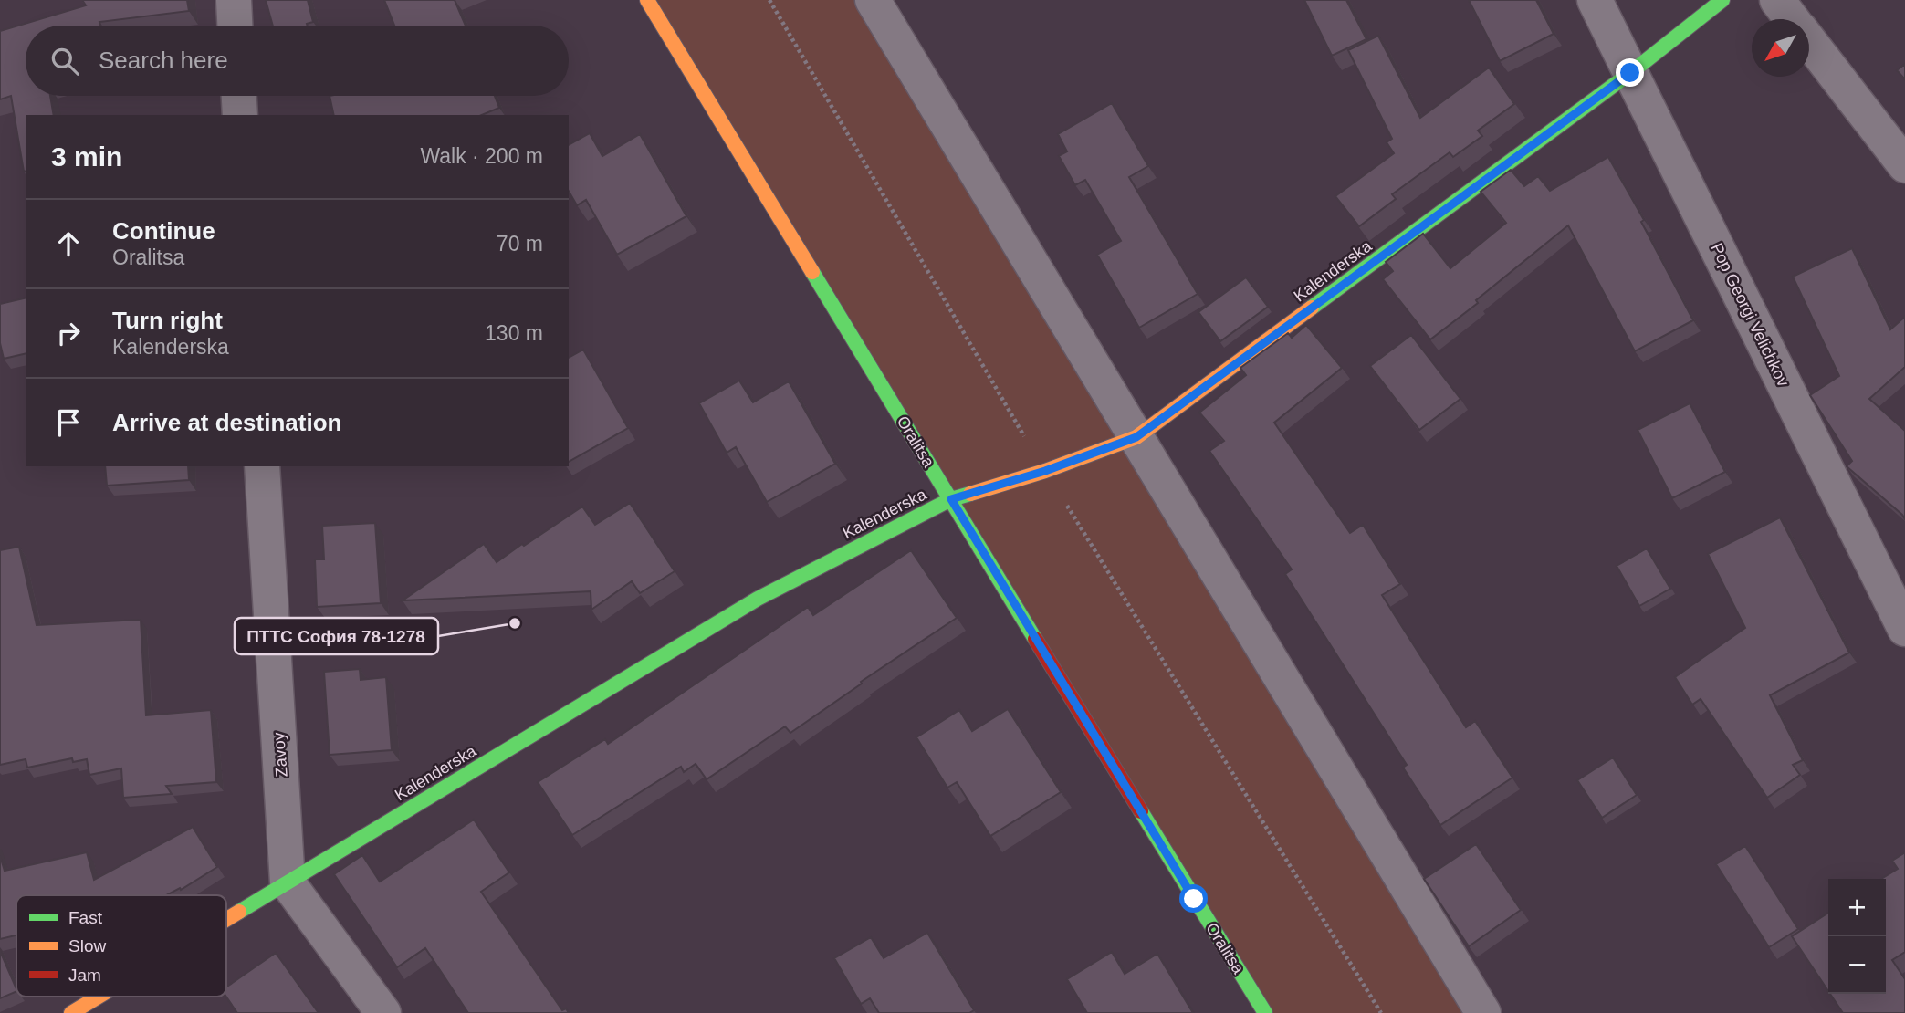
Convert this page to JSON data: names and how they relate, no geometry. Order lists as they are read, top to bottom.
{
  "streets": {
    "street": [
      "Kalenderska",
      "Pop Georgi Velichkov",
      "Oralitsa",
      "Zavoy"
    ]
  },
  "crossings": [
    ["Kalenderska", "Pop Georgi Velichkov"],
    ["Kalenderska", "Oralitsa"],
    ["Kalenderska", "Zavoy"]
  ],
  "places": ["ПТТС София 78-1278"],
  "legend": ["Fast", "Slow", "Jam"],
  "north": "bottom left",
  "page": {
    "search": "Search here",
    "heading": ["3 min", "Walk · 200 m"],
    "list": [
      ["Continue", "Oralitsa", "70 m"],
      ["Turn right", "Kalenderska", "130 m"],
      "Arrive at destination"
    ],
    "map_buttons": ["+", "−"]
  }
}
